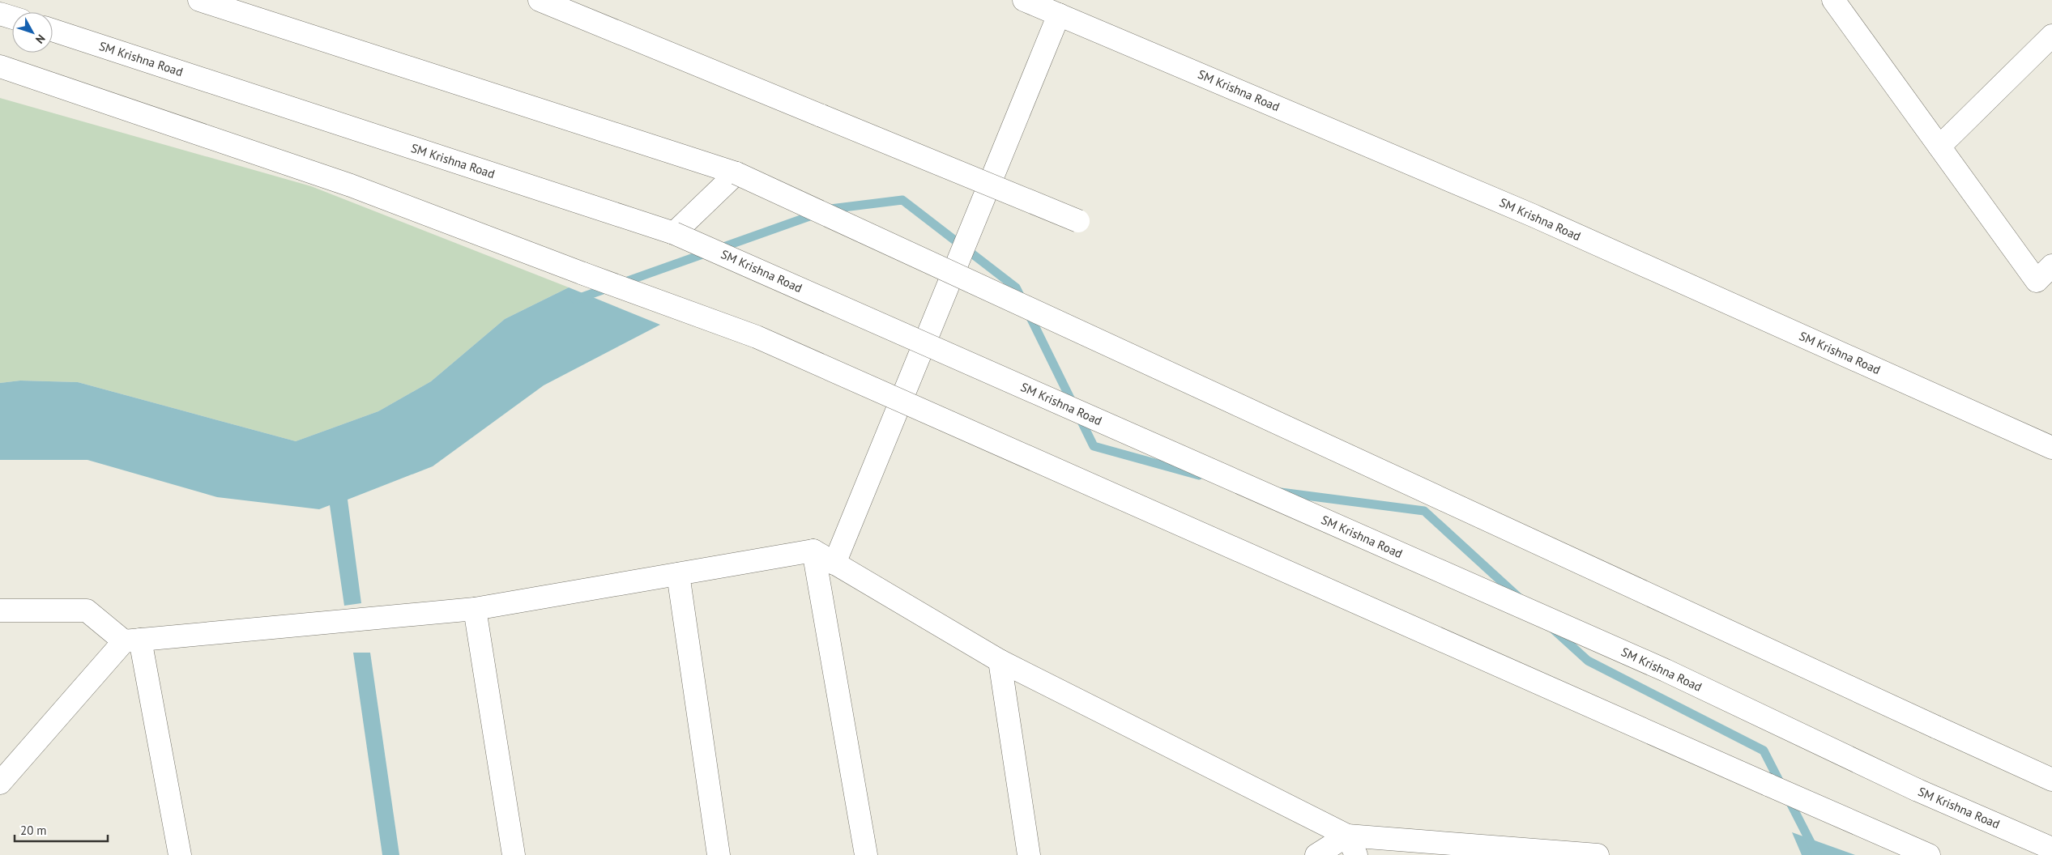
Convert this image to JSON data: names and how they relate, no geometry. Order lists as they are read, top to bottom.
{
  "streets": {
    "main road": ["SM Krishna Road"]
  },
  "scale_bar": "20 m",
  "north": "bottom right"
}
